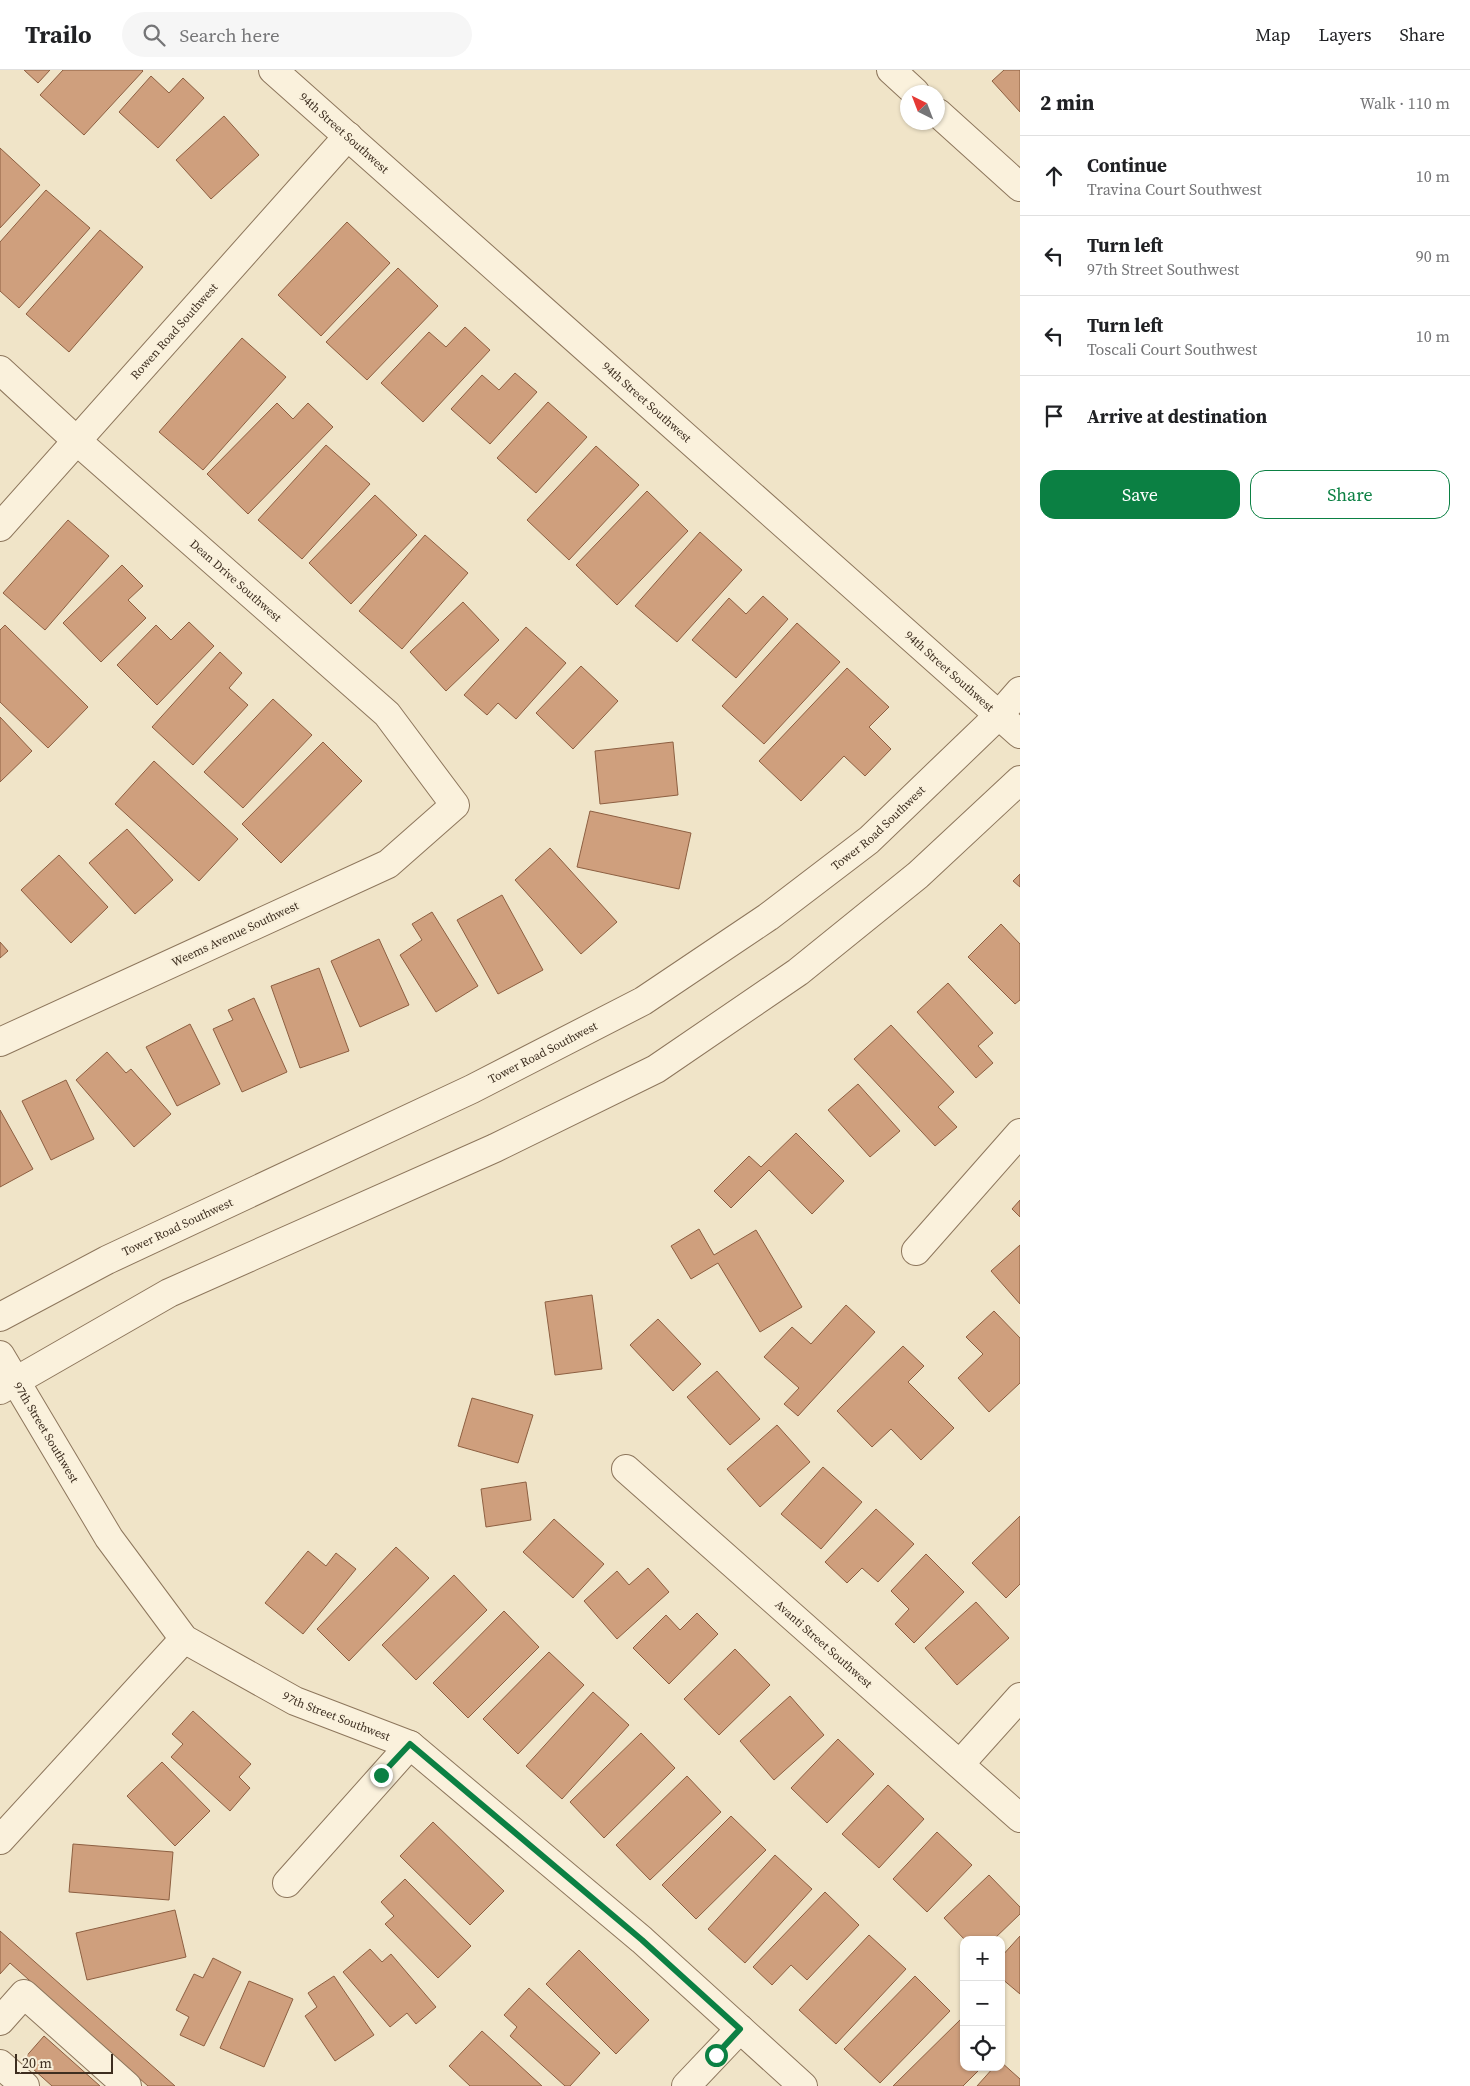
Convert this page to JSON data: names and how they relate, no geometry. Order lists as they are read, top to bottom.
{
  "streets": {
    "street": [
      "94th Street Southwest",
      "Rowen Road Southwest",
      "Dean Drive Southwest",
      "Tower Road Southwest",
      "Weems Avenue Southwest",
      "97th Street Southwest",
      "Avanti Street Southwest"
    ]
  },
  "crossings": [
    ["94th Street Southwest", "Rowen Road Southwest"],
    ["94th Street Southwest", "Tower Road Southwest"],
    ["Rowen Road Southwest", "Dean Drive Southwest"],
    ["Dean Drive Southwest", "Weems Avenue Southwest"]
  ],
  "scale_bar": "20 m",
  "north": "top left",
  "page": {
    "header": "Trailo",
    "search": "Search here",
    "nav": ["Map", "Layers", "Share"],
    "heading": ["2 min", "Walk · 110 m"],
    "list": [
      ["Continue", "Travina Court Southwest", "10 m"],
      ["Turn left", "97th Street Southwest", "90 m"],
      ["Turn left", "Toscali Court Southwest", "10 m"],
      "Arrive at destination"
    ],
    "buttons": ["Save", "Share"],
    "map_buttons": ["+", "−"],
    "scale": "20 m"
  }
}
